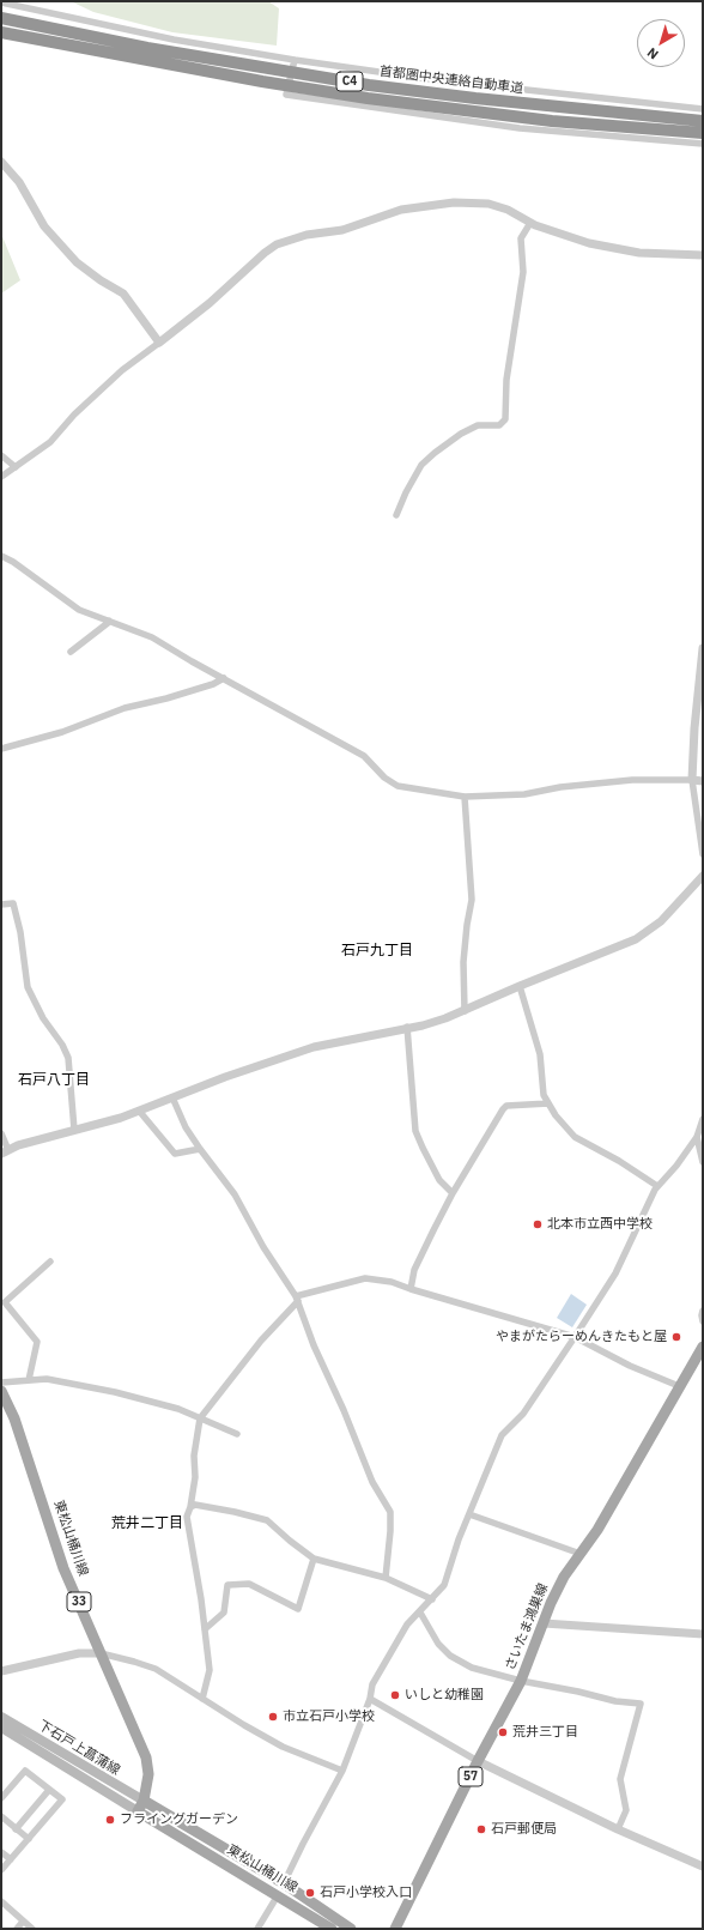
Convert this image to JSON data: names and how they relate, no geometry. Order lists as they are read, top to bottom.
{
  "streets": {
    "highway": ["首都圏中央連絡自動車道", "C4"],
    "main road": [
      "東松山桶川線",
      "33",
      "さいたま鴻巣線",
      "下石戸上菖蒲線",
      "57"
    ]
  },
  "crossings": [
    ["東松山桶川線", "下石戸上菖蒲線"]
  ],
  "districts": ["石戸九丁目", "石戸八丁目", "荒井二丁目"],
  "places": [
    "北本市立西中学校",
    "やまがたらーめんきたもと屋",
    "いしと幼稚園",
    "市立石戸小学校",
    "荒井三丁目",
    "フライングガーデン",
    "石戸郵便局",
    "石戸小学校入口"
  ],
  "north": "bottom left"
}
